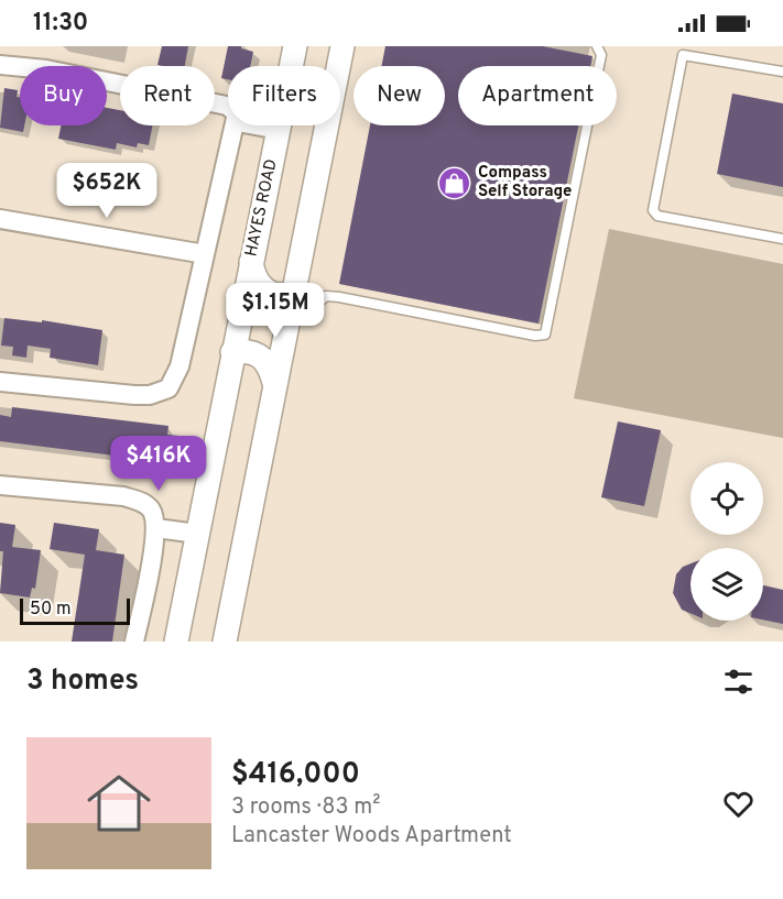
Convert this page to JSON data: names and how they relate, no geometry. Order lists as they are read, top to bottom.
{
  "streets": {
    "street": ["HAYES ROAD"]
  },
  "places": {
    "shop": ["Compass Self Storage"]
  },
  "scale_bar": "50 m",
  "page": {
    "status": "11:30",
    "chip": [
      "Buy",
      "Rent",
      "Filters",
      "New",
      "Apartment"
    ],
    "price": ["$652K", "$1.15M", "$416K"],
    "scale": "50 m",
    "heading": "3 homes",
    "list": [
      {
        "name": "$416,000",
        "note": "3 rooms · 83 m² · Lancaster Woods Apartment"
      }
    ]
  }
}
